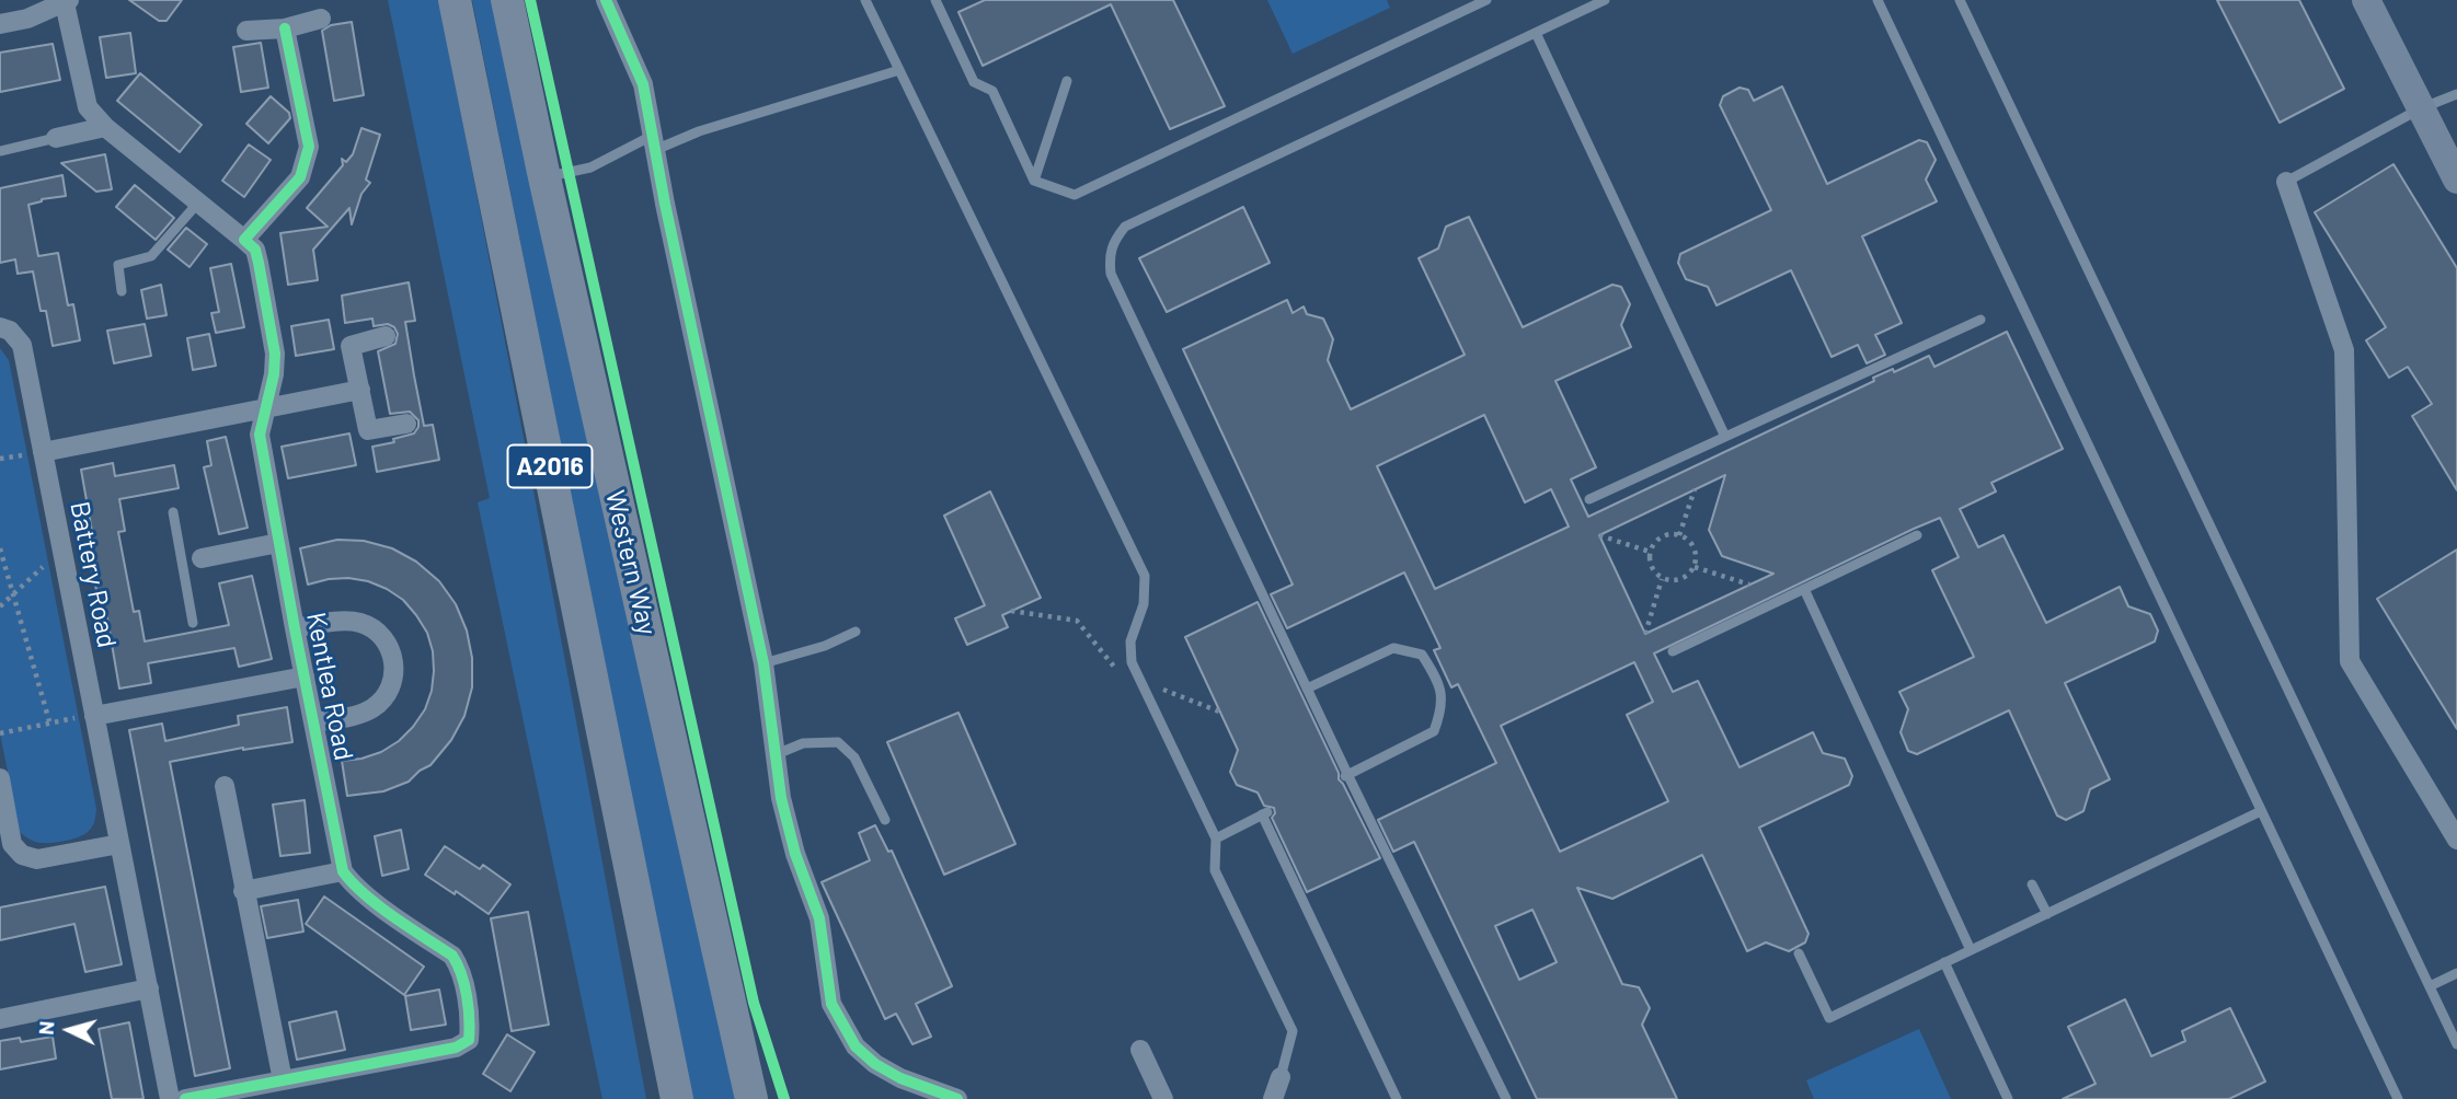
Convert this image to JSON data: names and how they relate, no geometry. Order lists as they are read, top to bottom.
{
  "streets": {
    "main road": ["A2016", "Western Way"],
    "street": ["Battery Road", "Kentlea Road"]
  },
  "crossings": [
    ["Battery Road", "Kentlea Road"]
  ],
  "north": "left"
}
